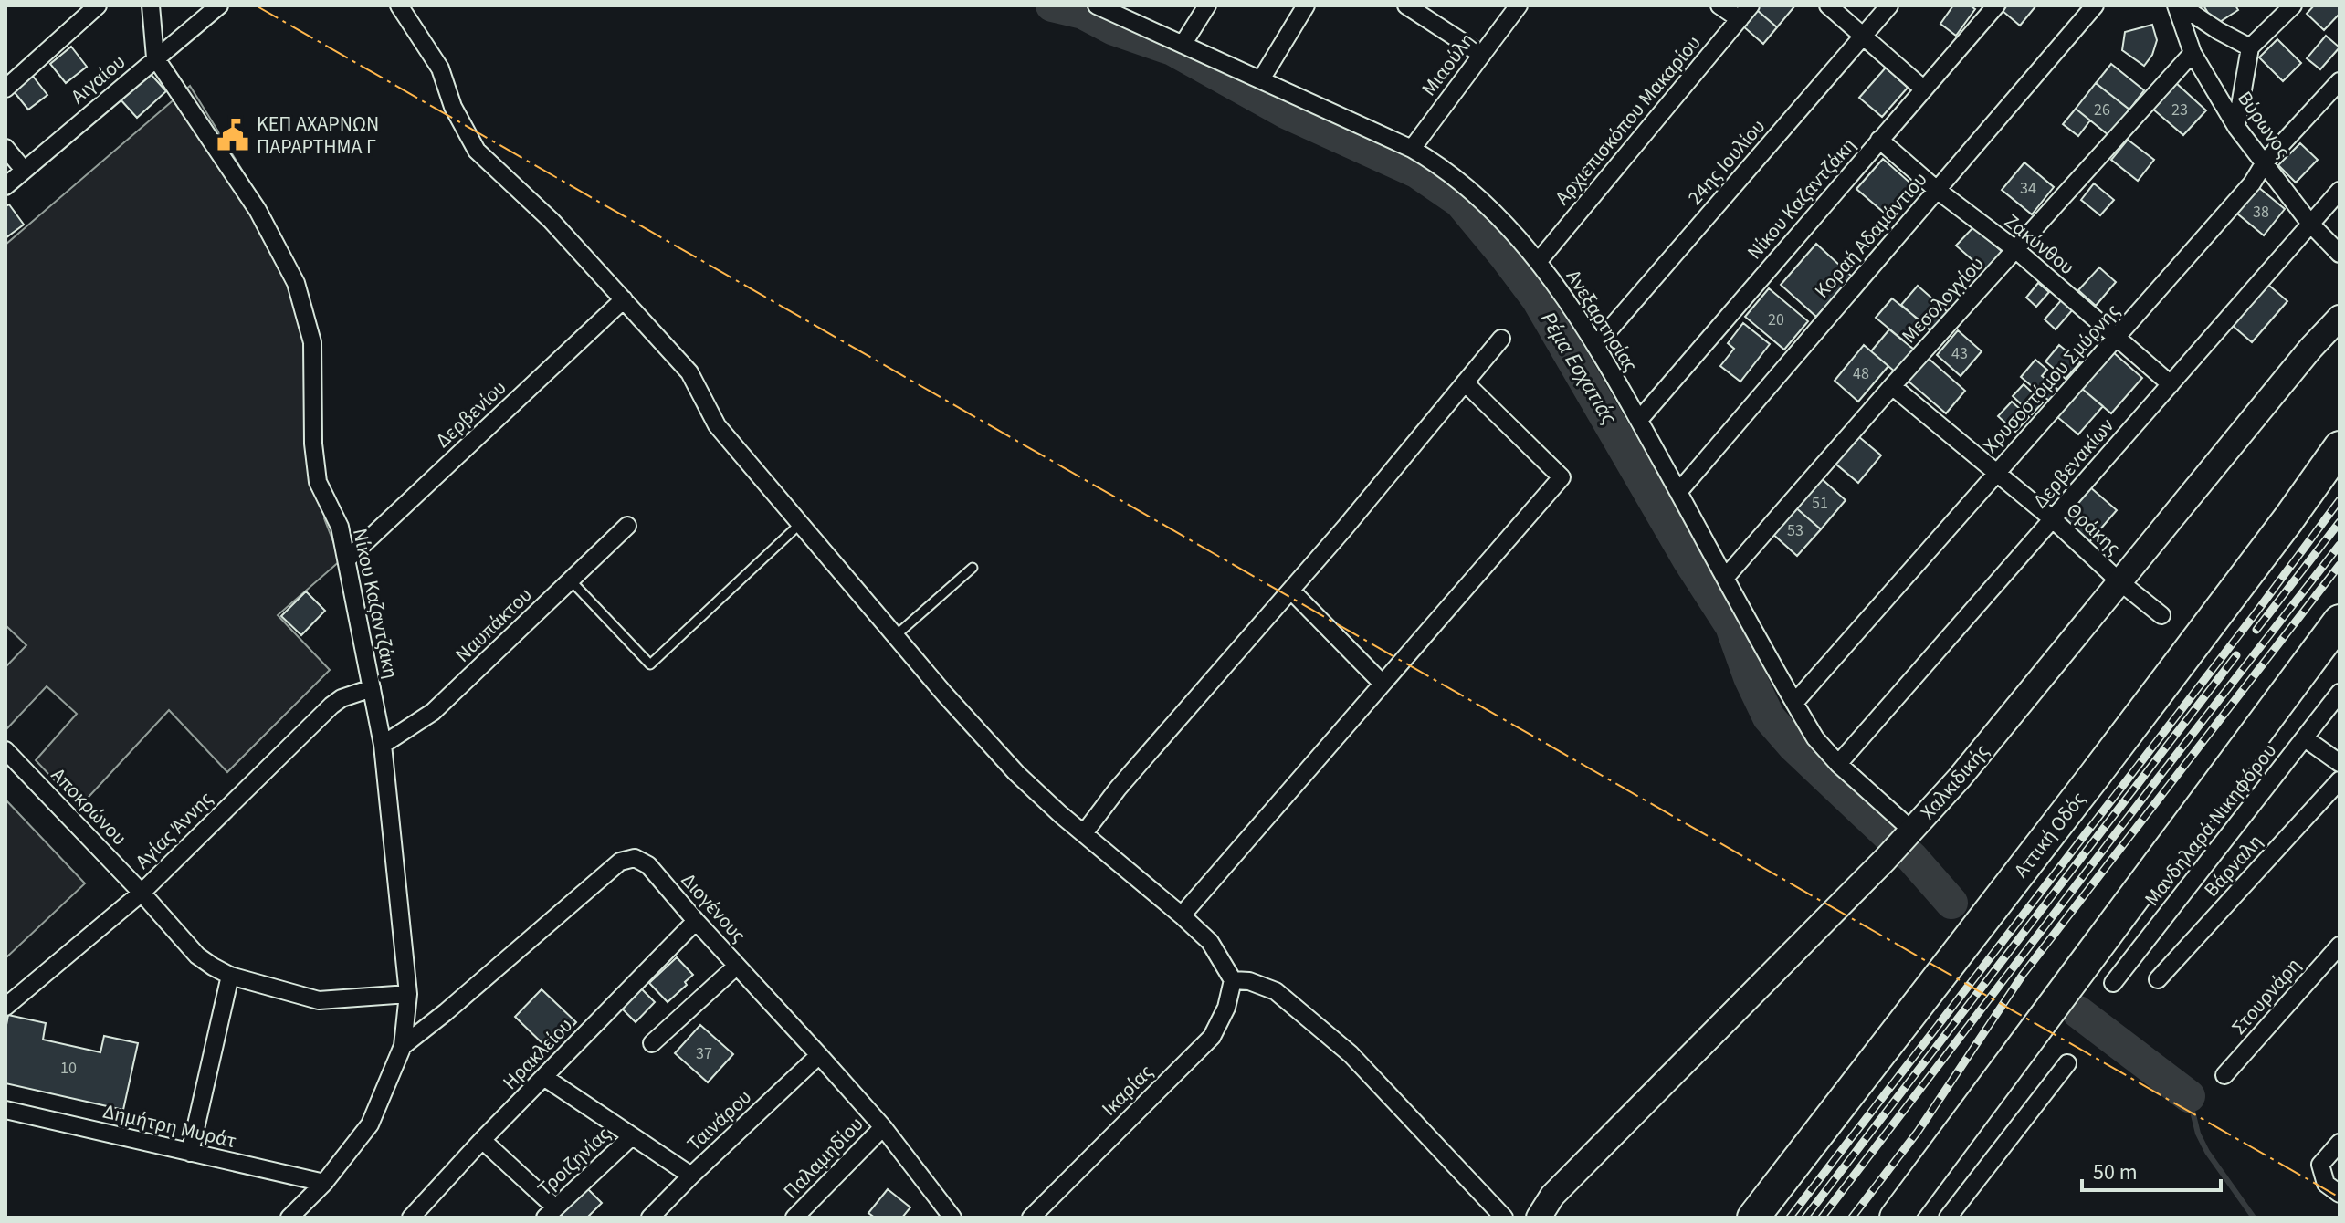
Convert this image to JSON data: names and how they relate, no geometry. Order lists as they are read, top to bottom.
{
  "streets": {
    "highway": ["Αττική Οδός"],
    "street": [
      "Μιαούλη",
      "Αιγαίου",
      "Αρχιεπισκόπου Μακαρίου",
      "Βύρωνος",
      "24ης Ιουλίου",
      "Νίκου Καζαντζάκη",
      "Κοραή Αδαμάντιου",
      "Ζακύνθου",
      "Μεσολογγίου",
      "Ανεξαρτησίας",
      "Χρυσοστόμου Σμύρνης",
      "Δερβενίου",
      "Δερβενακίων",
      "Θράκης",
      "Ναυπάκτου",
      "Χαλκιδικής",
      "Αποκρώνου",
      "Μανδηλαρά Νικηφόρου",
      "Αγίας Άννης",
      "Βάρναλη",
      "Διογένους",
      "Στουρνάρη",
      "Ηρακλείου",
      "Ικαρίας",
      "Ταινάρου",
      "Δημήτρη Μυράτ",
      "Παλαμηδίου",
      "Τροιζηνίας"
    ]
  },
  "crossings": [
    ["Μιαούλη", "Ανεξαρτησίας"],
    ["Αιγαίου", "Νίκου Καζαντζάκη"],
    ["Αρχιεπισκόπου Μακαρίου", "Ανεξαρτησίας"],
    ["Βύρωνος", "Μεσολογγίου"],
    ["Βύρωνος", "Χρυσοστόμου Σμύρνης"],
    ["Βύρωνος", "Δερβενακίων"],
    ["24ης Ιουλίου", "Ανεξαρτησίας"],
    ["Νίκου Καζαντζάκη", "Ζακύνθου"],
    ["Νίκου Καζαντζάκη", "Ανεξαρτησίας"],
    ["Νίκου Καζαντζάκη", "Δερβενίου"],
    ["Νίκου Καζαντζάκη", "Ναυπάκτου"],
    ["Νίκου Καζαντζάκη", "Αποκρώνου"],
    ["Νίκου Καζαντζάκη", "Αγίας Άννης"],
    ["Νίκου Καζαντζάκη", "Διογένους"],
    ["Νίκου Καζαντζάκη", "Δημήτρη Μυράτ"],
    ["Κοραή Αδαμάντιου", "Ζακύνθου"],
    ["Κοραή Αδαμάντιου", "Ανεξαρτησίας"],
    ["Ζακύνθου", "Μεσολογγίου"],
    ["Ζακύνθου", "Χρυσοστόμου Σμύρνης"],
    ["Ζακύνθου", "Δερβενακίων"],
    ["Μεσολογγίου", "Ανεξαρτησίας"],
    ["Μεσολογγίου", "Θράκης"],
    ["Ανεξαρτησίας", "Χρυσοστόμου Σμύρνης"],
    ["Ανεξαρτησίας", "Δερβενακίων"],
    ["Ανεξαρτησίας", "Χαλκιδικής"],
    ["Χρυσοστόμου Σμύρνης", "Θράκης"],
    ["Δερβενακίων", "Θράκης"],
    ["Θράκης", "Χαλκιδικής"],
    ["Αποκρώνου", "Αγίας Άννης"],
    ["Διογένους", "Ηρακλείου"],
    ["Διογένους", "Ταινάρου"],
    ["Διογένους", "Παλαμηδίου"]
  ],
  "water": ["Ρέμα Εσχατιάς"],
  "places": {
    "public building": ["ΚΕΠ ΑΧΑΡΝΩΝ ΠΑΡΑΡΤΗΜΑ Γ"]
  },
  "house_numbers": [
    "26",
    "23",
    "34",
    "38",
    "20",
    "43",
    "48",
    "51",
    "53",
    "37",
    "10"
  ],
  "scale_bar": "50 m"
}
